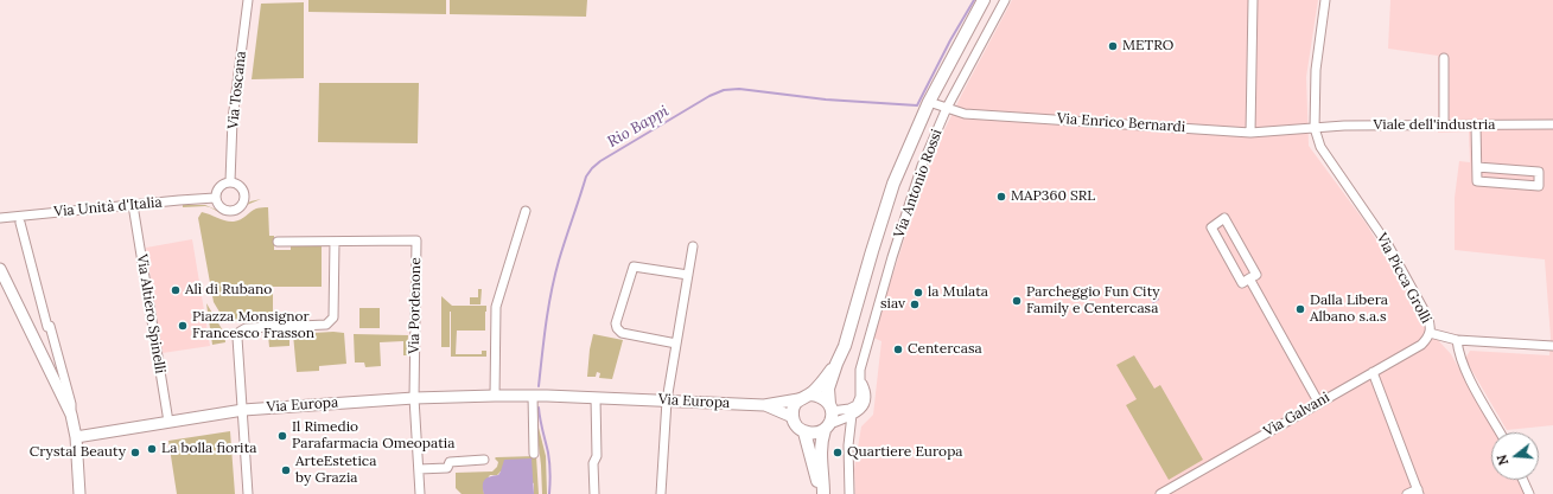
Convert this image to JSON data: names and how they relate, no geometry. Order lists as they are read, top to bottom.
{
  "streets": {
    "main road": ["Via Antonio Rossi"],
    "street": [
      "Via Toscana",
      "Via Enrico Bernardi",
      "Viale dell'industria",
      "Via Unità d'Italia",
      "Via Picca Grolli",
      "Via Pordenone",
      "Via Altiero Spinelli",
      "Via Europa",
      "Via Galvani"
    ]
  },
  "crossings": [
    ["Via Toscana", "Via Unità d'Italia"],
    ["Via Enrico Bernardi", "Viale dell'industria"],
    ["Via Enrico Bernardi", "Via Antonio Rossi"],
    ["Via Enrico Bernardi", "Via Picca Grolli"],
    ["Viale dell'industria", "Via Picca Grolli"],
    ["Via Antonio Rossi", "Via Europa"],
    ["Via Unità d'Italia", "Via Altiero Spinelli"],
    ["Via Picca Grolli", "Via Galvani"],
    ["Via Pordenone", "Via Europa"],
    ["Via Altiero Spinelli", "Via Europa"]
  ],
  "water": ["Rio Bappi"],
  "places": [
    "METRO",
    "MAP360 SRL",
    "Alì di Rubano",
    "la Mulata",
    "Parcheggio Fun City Family e Centercasa",
    "siav",
    "Dalla Libera Albano s.a.s",
    "Piazza Monsignor Francesco Frasson",
    "Centercasa",
    "Il Rimedio Parafarmacia Omeopatia",
    "La bolla fiorita",
    "Crystal Beauty",
    "Quartiere Europa",
    "ArteEstetica by Grazia"
  ],
  "north": "left"
}
